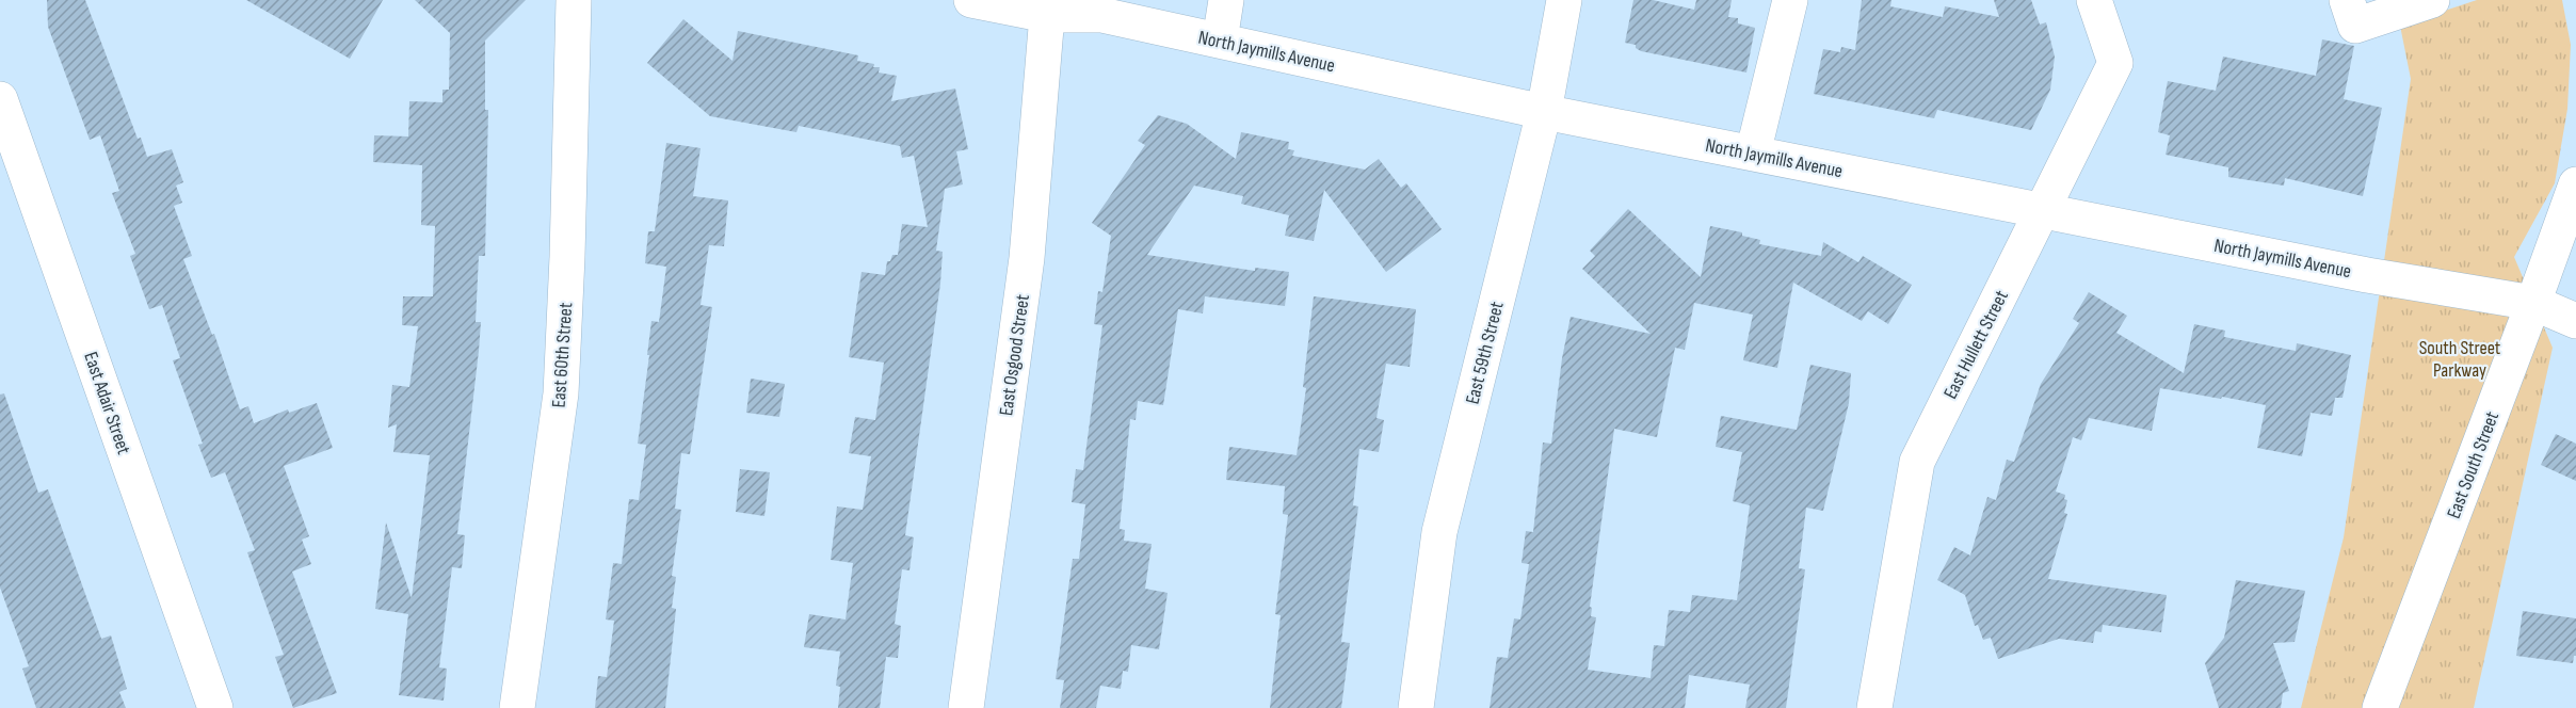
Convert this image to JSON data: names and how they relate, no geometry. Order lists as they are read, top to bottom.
{
  "streets": {
    "street": [
      "North Jaymills Avenue",
      "East Hullett Street",
      "East 59th Street",
      "East 60th Street",
      "East Osgood Street",
      "East Adair Street",
      "East South Street"
    ]
  },
  "crossings": [
    ["North Jaymills Avenue", "East Hullett Street"],
    ["North Jaymills Avenue", "East 59th Street"],
    ["North Jaymills Avenue", "East Osgood Street"],
    ["North Jaymills Avenue", "East South Street"]
  ],
  "parks": ["South Street Parkway"]
}
